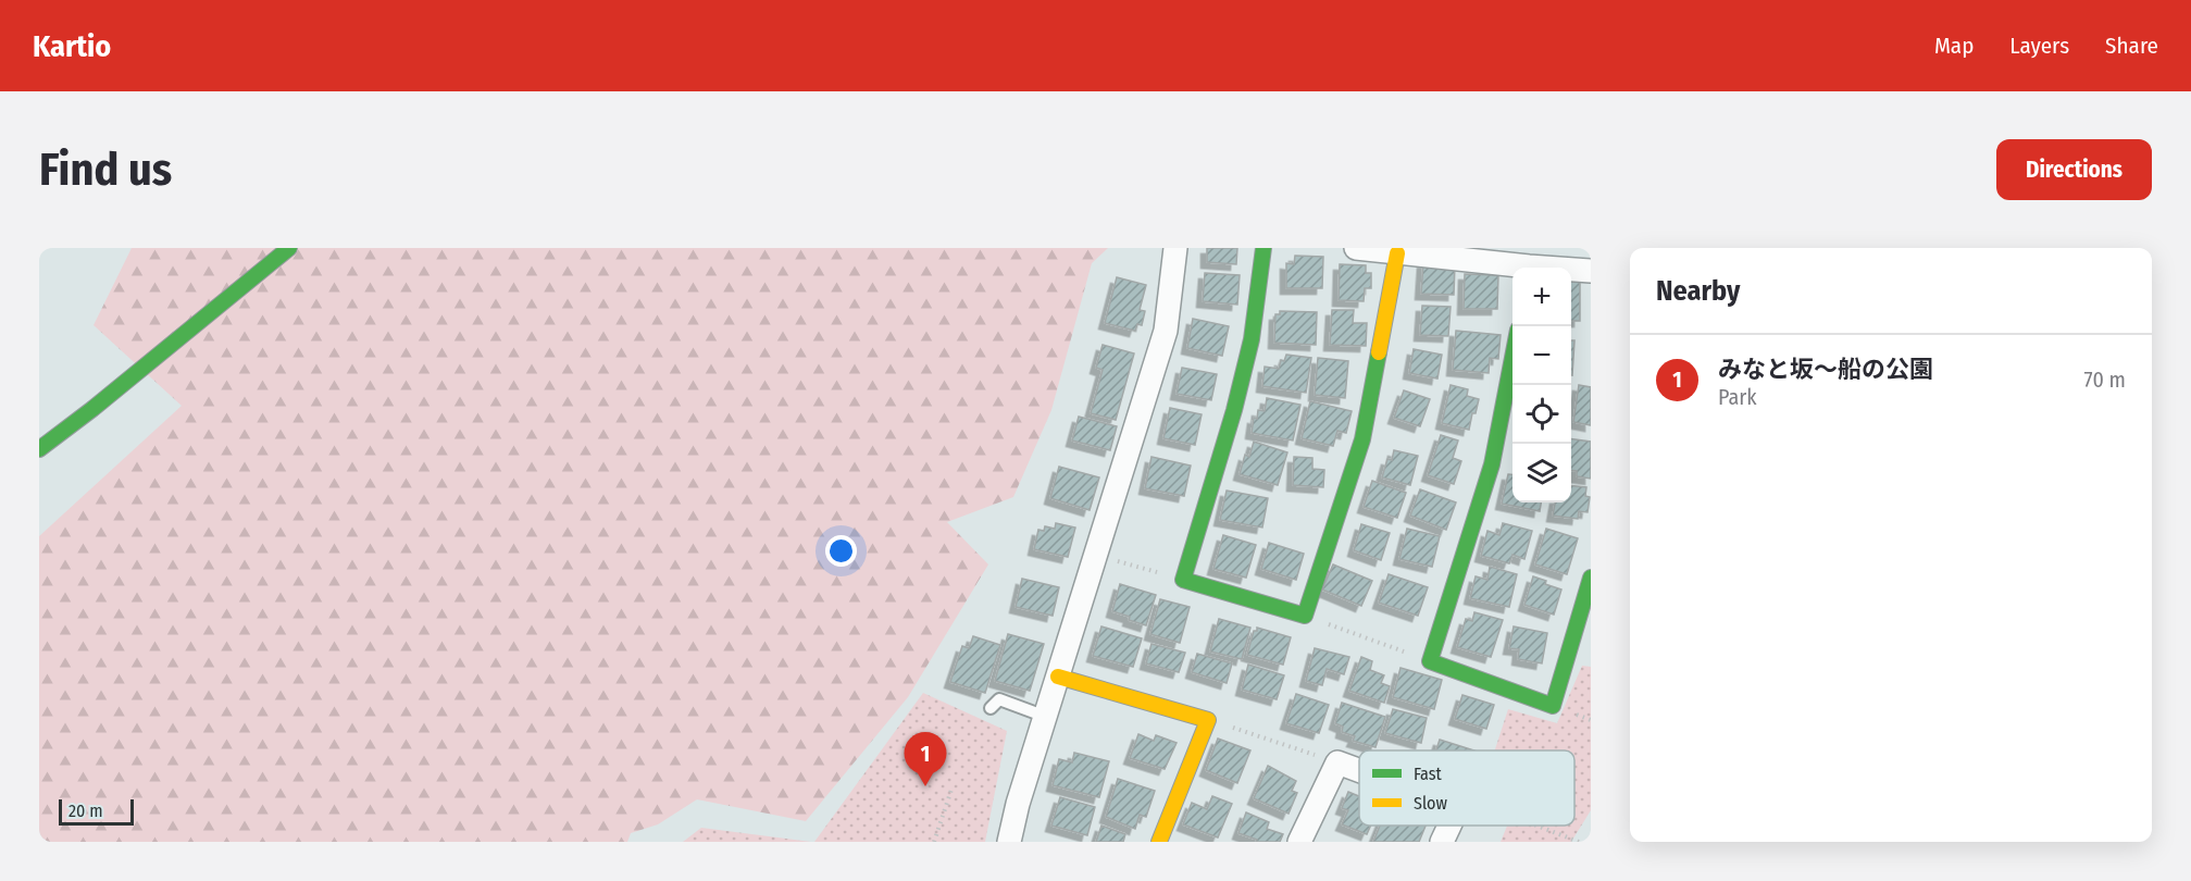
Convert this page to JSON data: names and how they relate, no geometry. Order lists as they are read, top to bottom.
{
  "legend": ["Fast", "Slow"],
  "scale_bar": "20 m",
  "page": {
    "header": "Kartio",
    "nav": ["Map", "Layers", "Share"],
    "buttons": "Directions",
    "title": "Find us",
    "heading": "Nearby",
    "map_buttons": ["+", "−"],
    "list": [
      {
        "mark": "1",
        "name": "みなと坂〜船の公園",
        "note": "Park",
        "value": "70 m"
      }
    ],
    "pins": "1",
    "scale": "20 m"
  }
}
